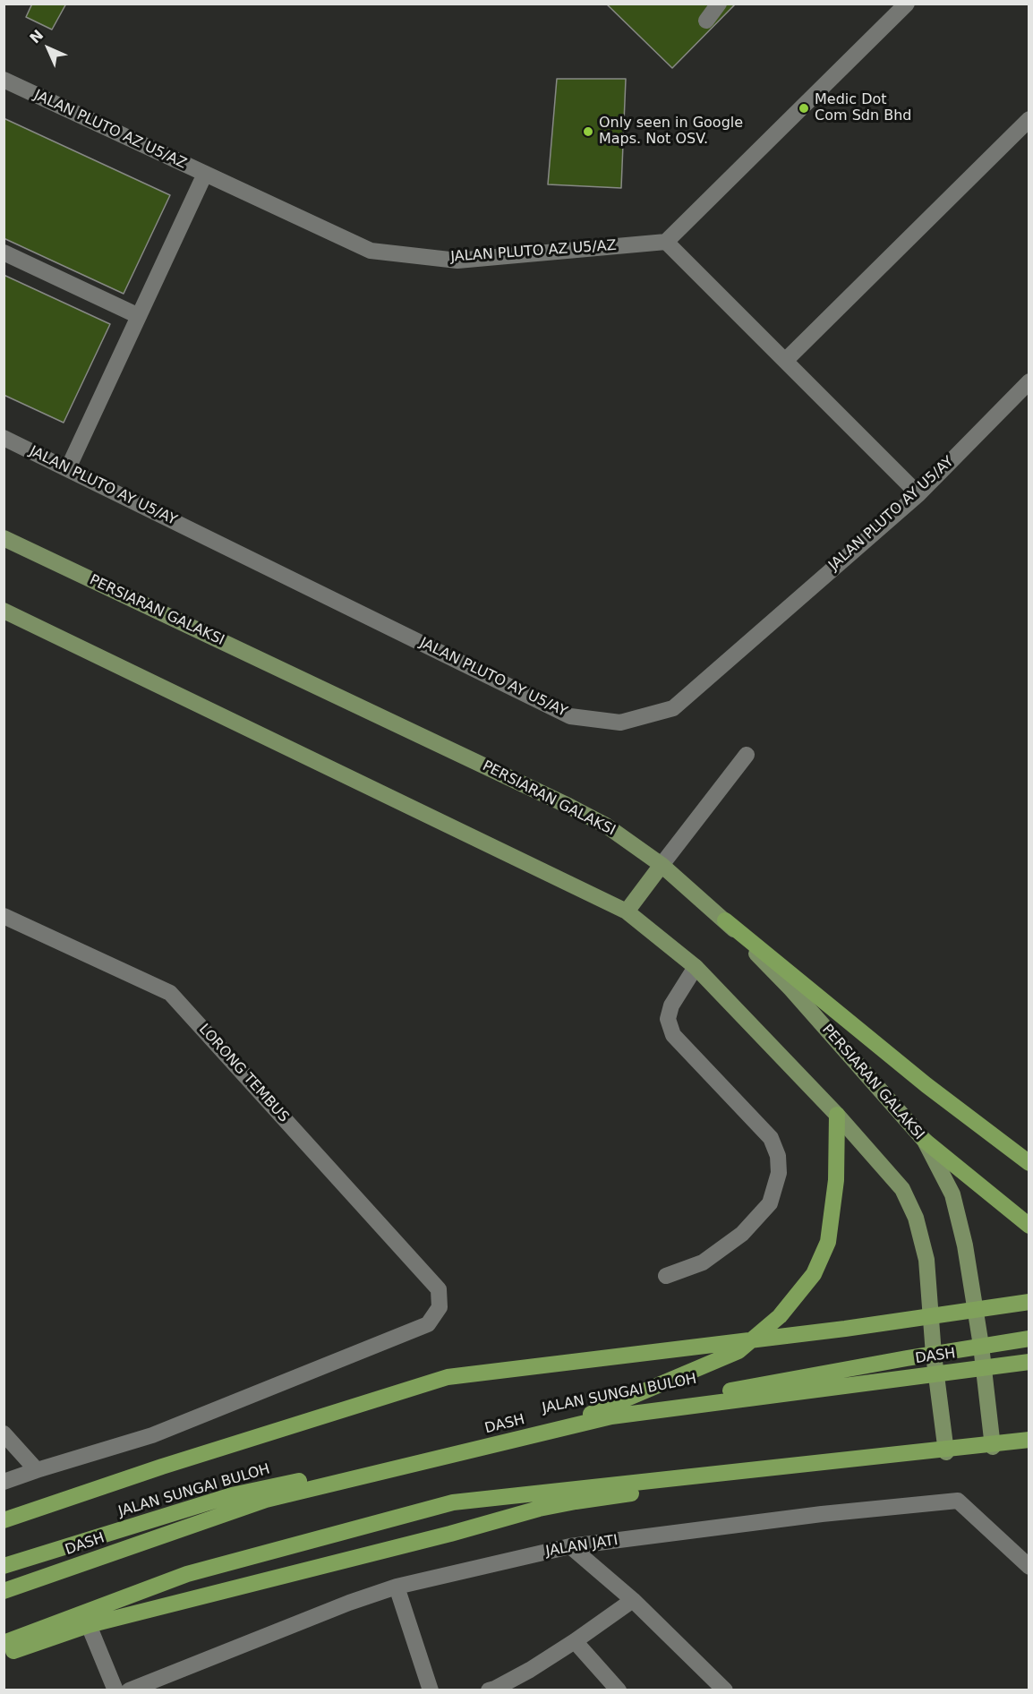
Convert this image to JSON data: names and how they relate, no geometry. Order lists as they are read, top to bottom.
{
  "streets": {
    "highway": ["DASH", "JALAN SUNGAI BULOH"],
    "main road": ["PERSIARAN GALAKSI"],
    "street": [
      "JALAN PLUTO AZ U5/AZ",
      "JALAN PLUTO AY U5/AY",
      "LORONG TEMBUS",
      "JALAN JATI"
    ]
  },
  "crossings": [
    ["PERSIARAN GALAKSI", "JALAN SUNGAI BULOH"]
  ],
  "places": ["Medic Dot Com Sdn Bhd", "Only seen in Google Maps. Not OSV."],
  "north": "top left"
}
